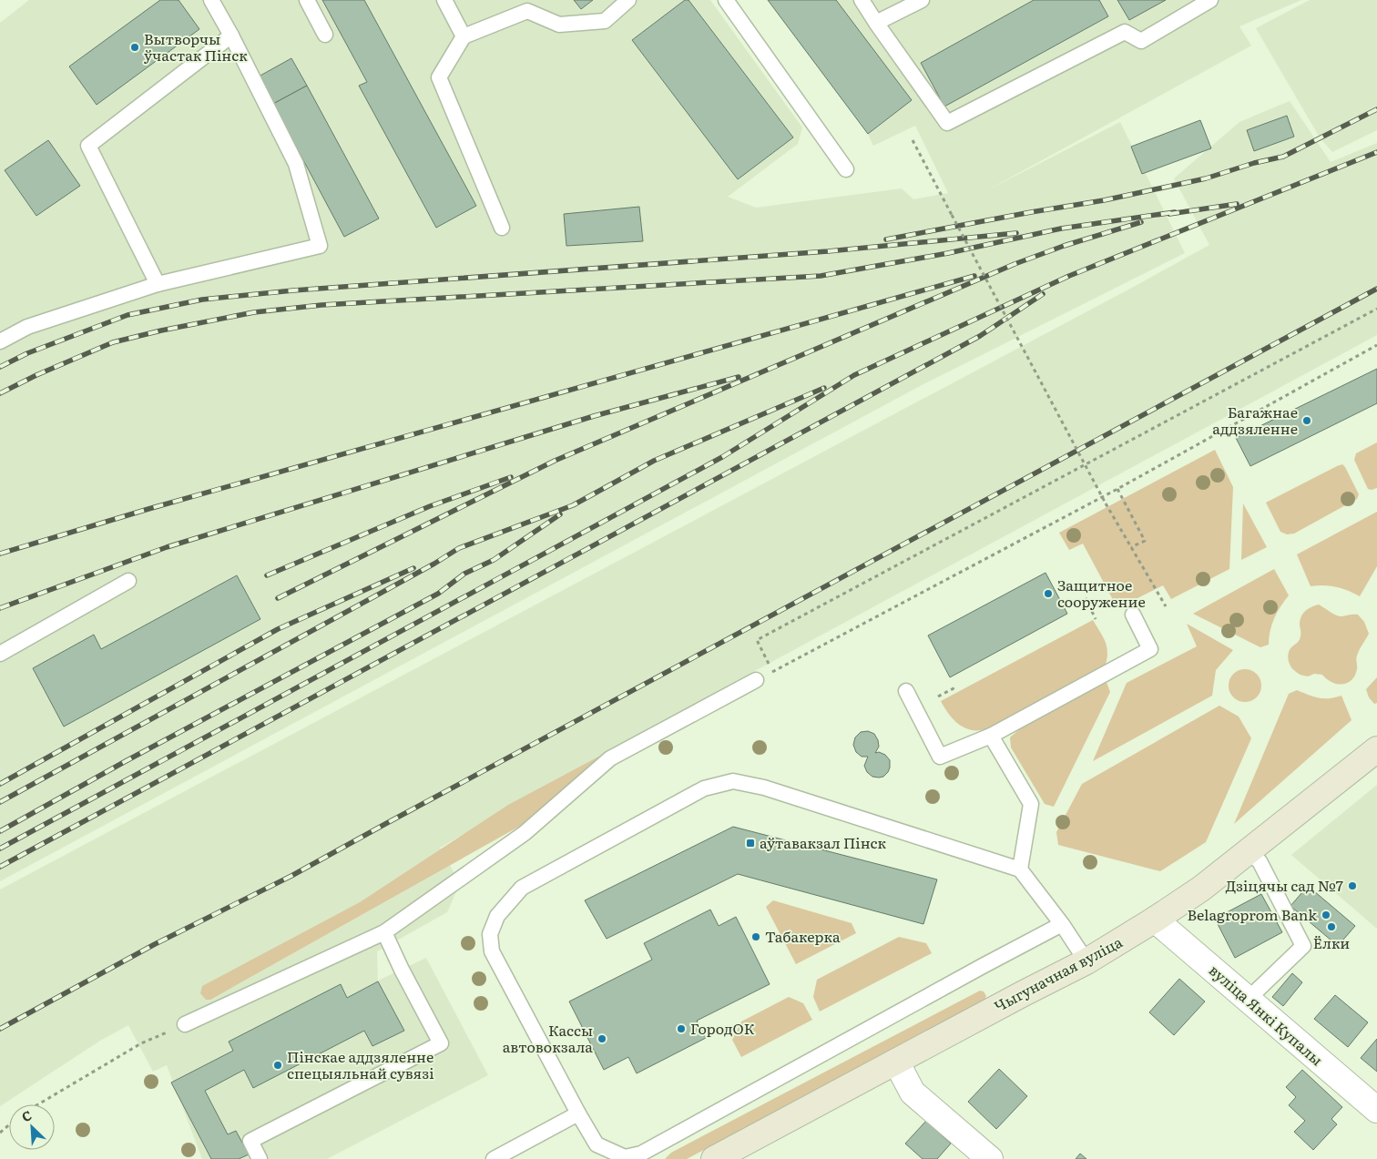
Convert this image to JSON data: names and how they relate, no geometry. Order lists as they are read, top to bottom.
{
  "streets": {
    "street": ["Чыгуначная вуліца", "вуліца Янкі Купалы"]
  },
  "crossings": [
    ["Чыгуначная вуліца", "вуліца Янкі Купалы"]
  ],
  "places": {
    "other": [
      "Вытворчы ўчастак Пінск",
      "Багажнае аддзяленне",
      "Защитное сооружение",
      "Дзіцячы сад №7",
      "Belagroprom Bank",
      "Ёлки",
      "Табакерка",
      "ГородОК",
      "Кассы автовокзала",
      "Пінскае аддзяленне спецыяльнай сувязі"
    ],
    "transit": ["аўтавакзал Пінск"]
  },
  "north": "top left"
}
